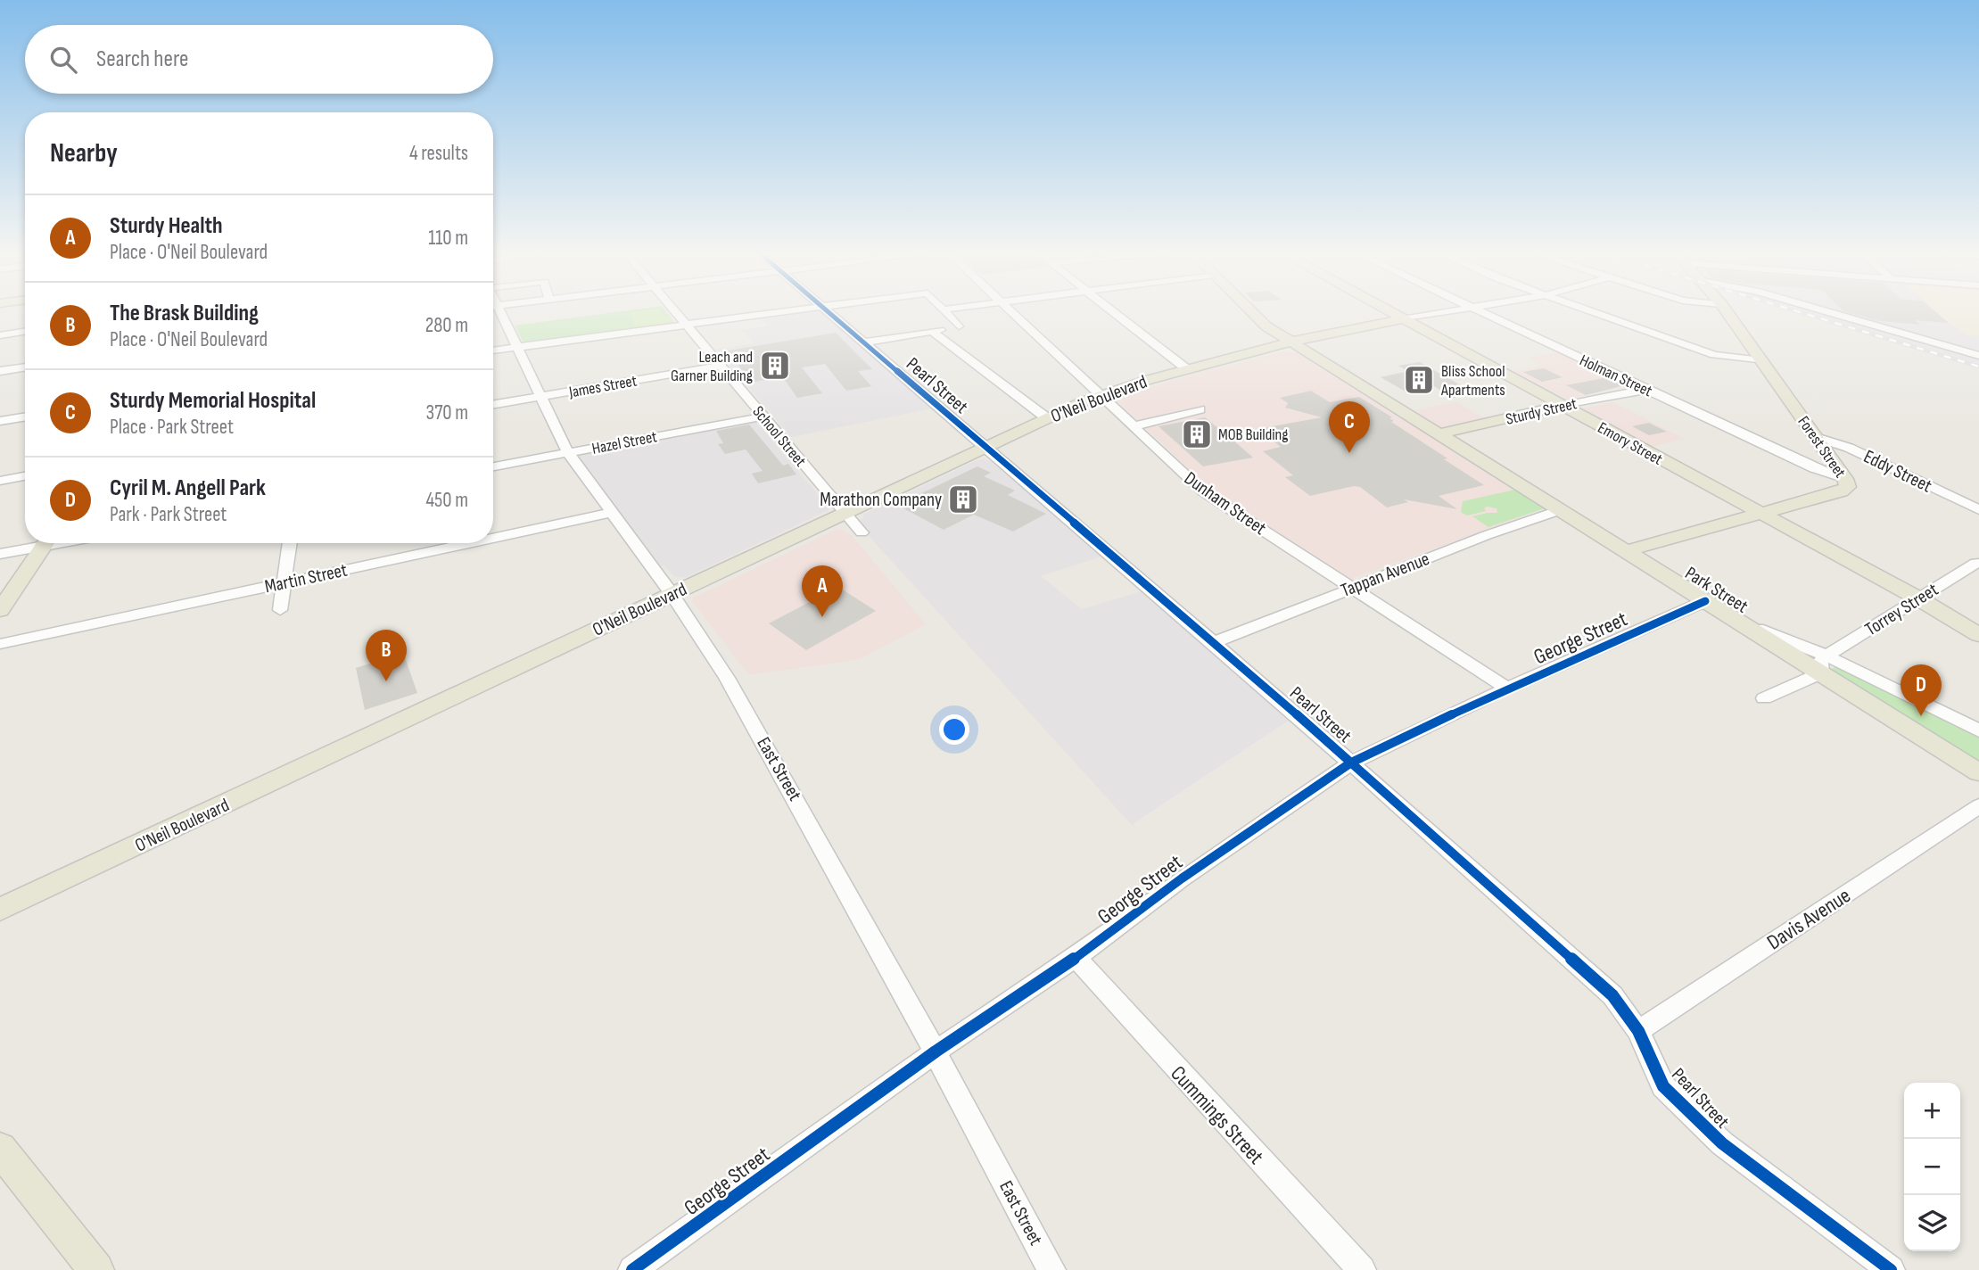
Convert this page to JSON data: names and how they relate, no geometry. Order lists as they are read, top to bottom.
{
  "streets": {
    "main road": [
      "O'Neil Boulevard",
      "Sturdy Street",
      "Emory Street",
      "Forest Street",
      "Park Street"
    ],
    "street": [
      "Holman Street",
      "Pearl Street",
      "James Street",
      "School Street",
      "Hazel Street",
      "Eddy Street",
      "Dunham Street",
      "Tappan Avenue",
      "Martin Street",
      "Torrey Street",
      "George Street",
      "East Street",
      "Davis Avenue",
      "Cummings Street"
    ]
  },
  "crossings": [
    ["Holman Street", "Sturdy Street"],
    ["Holman Street", "Forest Street"],
    ["Pearl Street", "O'Neil Boulevard"],
    ["Pearl Street", "Tappan Avenue"],
    ["Pearl Street", "George Street"],
    ["Pearl Street", "Davis Avenue"],
    ["James Street", "School Street"],
    ["James Street", "East Street"],
    ["O'Neil Boulevard", "School Street"],
    ["O'Neil Boulevard", "Dunham Street"],
    ["O'Neil Boulevard", "Park Street"],
    ["O'Neil Boulevard", "East Street"],
    ["Sturdy Street", "Emory Street"],
    ["Sturdy Street", "Park Street"],
    ["School Street", "Hazel Street"],
    ["Hazel Street", "East Street"],
    ["Emory Street", "Forest Street"],
    ["Emory Street", "Torrey Street"],
    ["Forest Street", "Eddy Street"],
    ["Forest Street", "Park Street"],
    ["Dunham Street", "Tappan Avenue"],
    ["Dunham Street", "George Street"],
    ["Tappan Avenue", "Park Street"],
    ["Martin Street", "East Street"],
    ["Park Street", "Torrey Street"],
    ["Park Street", "George Street"],
    ["George Street", "East Street"],
    ["George Street", "Cummings Street"]
  ],
  "places": {
    "building": [
      "Leach and Garner Building",
      "Bliss School Apartments",
      "MOB Building",
      "Marathon Company"
    ]
  },
  "page": {
    "search": "Search here",
    "heading": ["Nearby", "4 results"],
    "list": [
      {
        "mark": "A",
        "name": "Sturdy Health",
        "note": "Place · O'Neil Boulevard",
        "value": "110 m"
      },
      {
        "mark": "B",
        "name": "The Brask Building",
        "note": "Place · O'Neil Boulevard",
        "value": "280 m"
      },
      {
        "mark": "C",
        "name": "Sturdy Memorial Hospital",
        "note": "Place · Park Street",
        "value": "370 m"
      },
      {
        "mark": "D",
        "name": "Cyril M. Angell Park",
        "note": "Park · Park Street",
        "value": "450 m"
      }
    ],
    "pins": [
      "C",
      "A",
      "B",
      "D"
    ],
    "map_buttons": ["+", "−"]
  }
}
